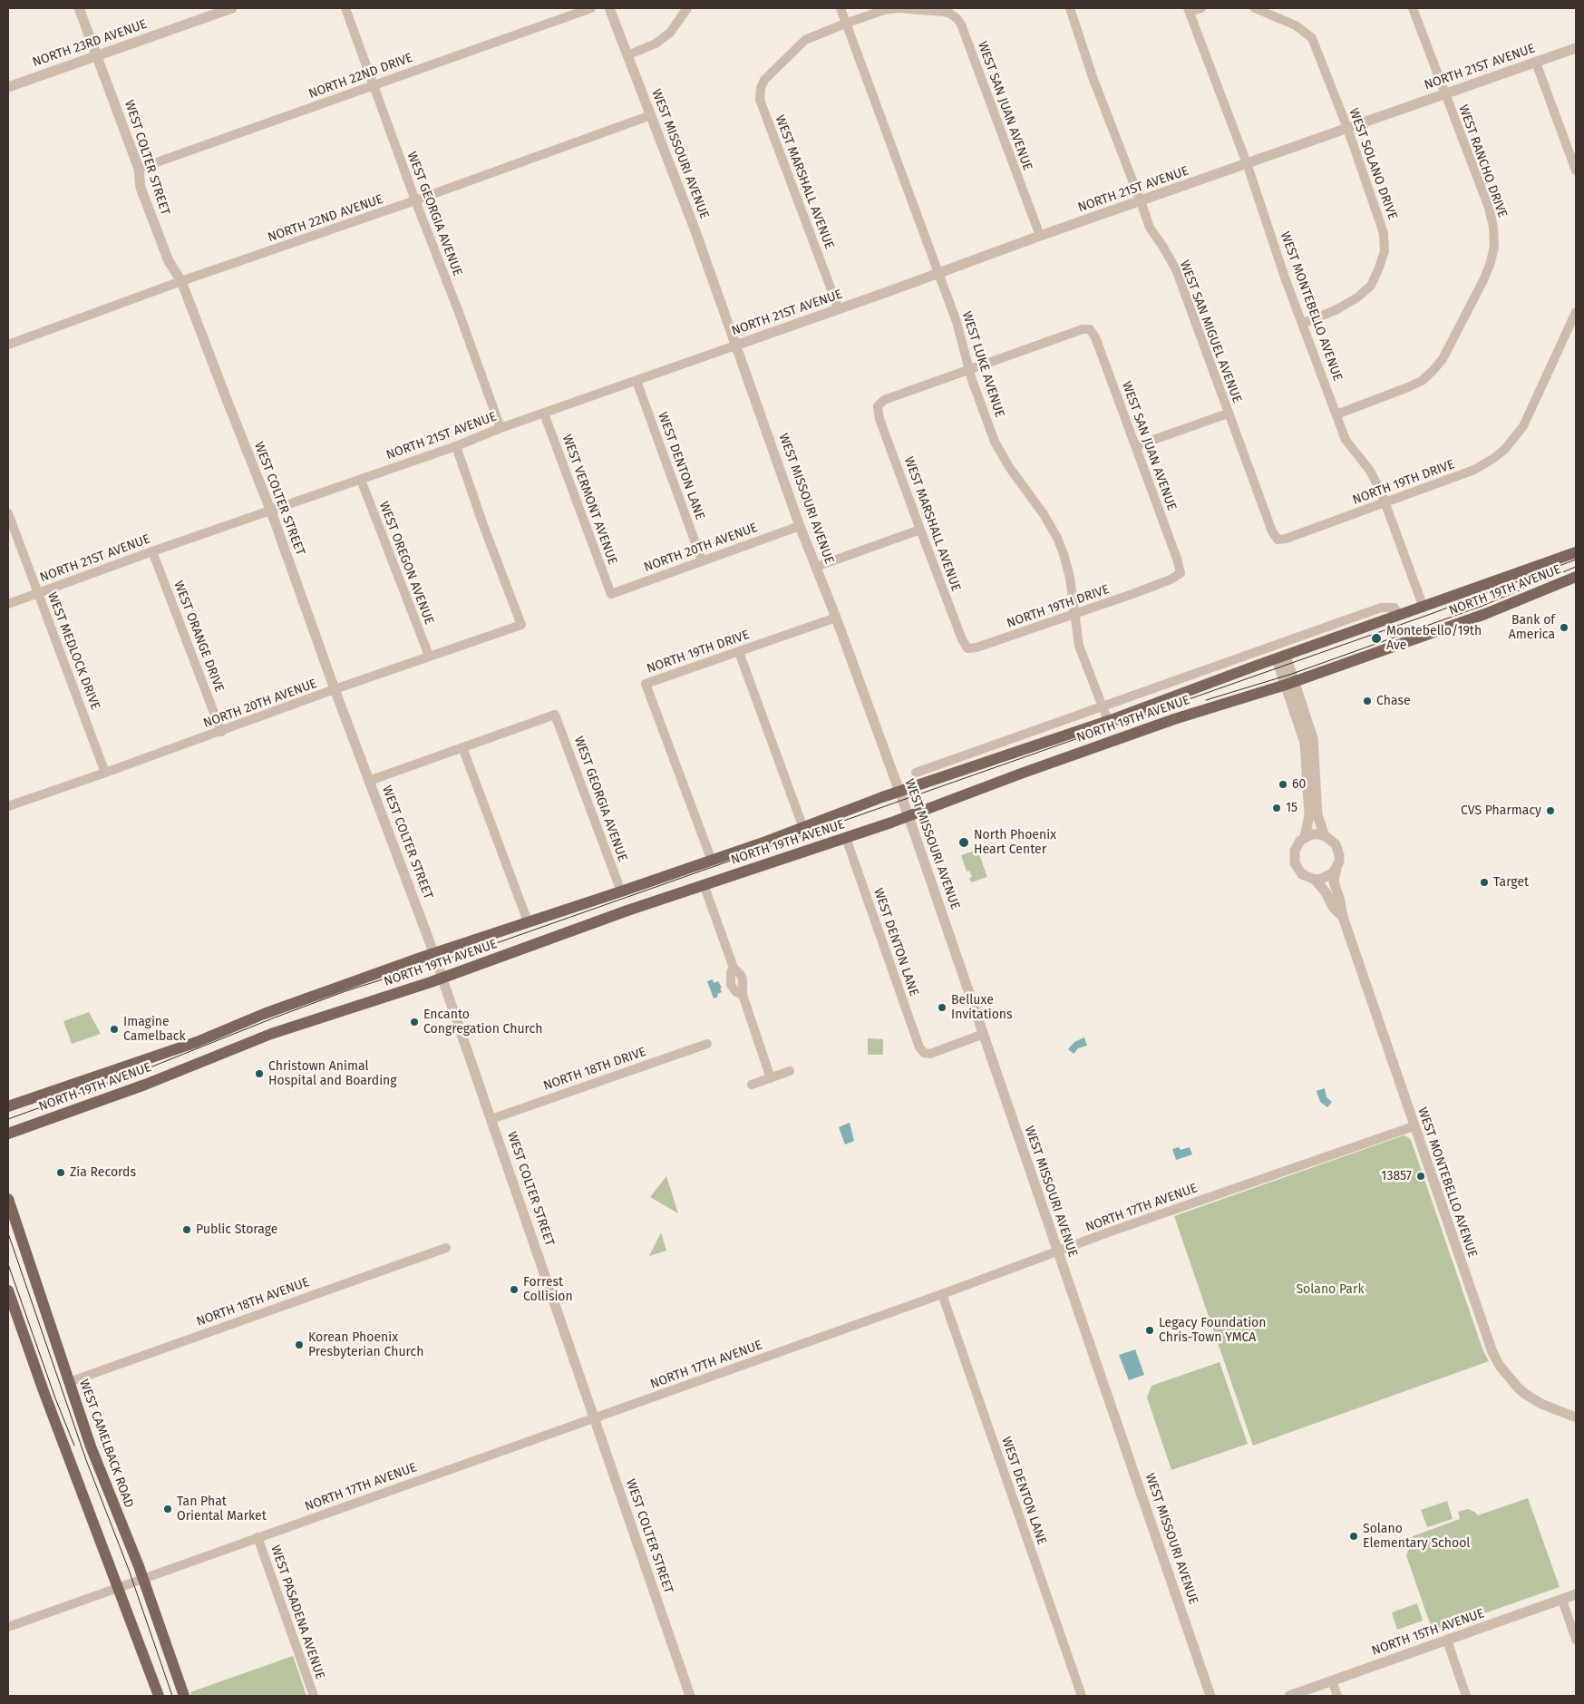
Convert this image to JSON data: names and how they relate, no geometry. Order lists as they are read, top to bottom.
{
  "streets": {
    "main road": ["NORTH 19TH AVENUE", "WEST CAMELBACK ROAD"],
    "street": [
      "NORTH 23RD AVENUE",
      "NORTH 21ST AVENUE",
      "NORTH 22ND DRIVE",
      "WEST SAN JUAN AVENUE",
      "WEST MISSOURI AVENUE",
      "WEST COLTER STREET",
      "WEST RANCHO DRIVE",
      "WEST SOLANO DRIVE",
      "WEST MARSHALL AVENUE",
      "WEST GEORGIA AVENUE",
      "NORTH 22ND AVENUE",
      "WEST MONTEBELLO AVENUE",
      "WEST SAN MIGUEL AVENUE",
      "WEST LUKE AVENUE",
      "WEST DENTON LANE",
      "NORTH 19TH DRIVE",
      "WEST VERMONT AVENUE",
      "NORTH 20TH AVENUE",
      "WEST OREGON AVENUE",
      "WEST ORANGE DRIVE",
      "WEST MEDLOCK DRIVE",
      "NORTH 18TH DRIVE",
      "NORTH 17TH AVENUE",
      "NORTH 18TH AVENUE",
      "WEST PASADENA AVENUE",
      "NORTH 15TH AVENUE"
    ]
  },
  "crossings": [
    ["NORTH 23RD AVENUE", "WEST COLTER STREET"],
    ["NORTH 21ST AVENUE", "WEST SAN JUAN AVENUE"],
    ["NORTH 21ST AVENUE", "WEST MISSOURI AVENUE"],
    ["NORTH 21ST AVENUE", "WEST COLTER STREET"],
    ["NORTH 21ST AVENUE", "WEST RANCHO DRIVE"],
    ["NORTH 21ST AVENUE", "WEST SOLANO DRIVE"],
    ["NORTH 21ST AVENUE", "WEST MARSHALL AVENUE"],
    ["NORTH 21ST AVENUE", "WEST GEORGIA AVENUE"],
    ["NORTH 21ST AVENUE", "WEST MONTEBELLO AVENUE"],
    ["NORTH 21ST AVENUE", "WEST SAN MIGUEL AVENUE"],
    ["NORTH 21ST AVENUE", "WEST LUKE AVENUE"],
    ["NORTH 21ST AVENUE", "WEST DENTON LANE"],
    ["NORTH 21ST AVENUE", "WEST VERMONT AVENUE"],
    ["NORTH 21ST AVENUE", "NORTH 20TH AVENUE"],
    ["NORTH 21ST AVENUE", "WEST OREGON AVENUE"],
    ["NORTH 21ST AVENUE", "WEST ORANGE DRIVE"],
    ["NORTH 21ST AVENUE", "WEST MEDLOCK DRIVE"],
    ["NORTH 22ND DRIVE", "WEST COLTER STREET"],
    ["NORTH 22ND DRIVE", "WEST GEORGIA AVENUE"],
    ["WEST SAN JUAN AVENUE", "WEST MARSHALL AVENUE"],
    ["WEST SAN JUAN AVENUE", "WEST LUKE AVENUE"],
    ["WEST SAN JUAN AVENUE", "NORTH 19TH DRIVE"],
    ["WEST MISSOURI AVENUE", "NORTH 22ND AVENUE"],
    ["WEST MISSOURI AVENUE", "WEST DENTON LANE"],
    ["WEST MISSOURI AVENUE", "NORTH 19TH DRIVE"],
    ["WEST MISSOURI AVENUE", "NORTH 20TH AVENUE"],
    ["WEST MISSOURI AVENUE", "NORTH 19TH AVENUE"],
    ["WEST MISSOURI AVENUE", "NORTH 17TH AVENUE"],
    ["WEST COLTER STREET", "NORTH 22ND AVENUE"],
    ["WEST COLTER STREET", "NORTH 20TH AVENUE"],
    ["WEST COLTER STREET", "NORTH 19TH AVENUE"],
    ["WEST COLTER STREET", "NORTH 18TH DRIVE"],
    ["WEST COLTER STREET", "NORTH 17TH AVENUE"],
    ["WEST RANCHO DRIVE", "WEST MONTEBELLO AVENUE"],
    ["WEST SOLANO DRIVE", "WEST MONTEBELLO AVENUE"],
    ["WEST MARSHALL AVENUE", "WEST LUKE AVENUE"],
    ["WEST MARSHALL AVENUE", "NORTH 19TH DRIVE"],
    ["WEST GEORGIA AVENUE", "NORTH 22ND AVENUE"],
    ["WEST GEORGIA AVENUE", "NORTH 19TH AVENUE"],
    ["WEST MONTEBELLO AVENUE", "NORTH 19TH DRIVE"],
    ["WEST MONTEBELLO AVENUE", "NORTH 19TH AVENUE"],
    ["WEST MONTEBELLO AVENUE", "NORTH 17TH AVENUE"],
    ["WEST SAN MIGUEL AVENUE", "NORTH 19TH DRIVE"],
    ["WEST LUKE AVENUE", "NORTH 19TH DRIVE"],
    ["WEST LUKE AVENUE", "NORTH 19TH AVENUE"],
    ["WEST DENTON LANE", "NORTH 20TH AVENUE"],
    ["WEST DENTON LANE", "NORTH 19TH AVENUE"],
    ["WEST DENTON LANE", "NORTH 17TH AVENUE"],
    ["NORTH 19TH DRIVE", "NORTH 19TH AVENUE"],
    ["WEST VERMONT AVENUE", "NORTH 20TH AVENUE"],
    ["NORTH 20TH AVENUE", "WEST OREGON AVENUE"],
    ["NORTH 20TH AVENUE", "WEST ORANGE DRIVE"],
    ["NORTH 20TH AVENUE", "WEST MEDLOCK DRIVE"],
    ["NORTH 17TH AVENUE", "WEST CAMELBACK ROAD"],
    ["NORTH 17TH AVENUE", "WEST PASADENA AVENUE"],
    ["NORTH 18TH AVENUE", "WEST CAMELBACK ROAD"]
  ],
  "parks": ["Solano Park"],
  "places": [
    "Bank of America",
    "Montebello/19th Ave",
    "Chase",
    "60",
    "15",
    "CVS Pharmacy",
    "North Phoenix Heart Center",
    "Target",
    "Belluxe Invitations",
    "Encanto Congregation Church",
    "Imagine Camelback",
    "Christown Animal Hospital and Boarding",
    "Zia Records",
    "13857",
    "Public Storage",
    "Forrest Collision",
    "Legacy Foundation Chris-Town YMCA",
    "Korean Phoenix Presbyterian Church",
    "Tan Phat Oriental Market",
    "Solano Elementary School"
  ]
}
